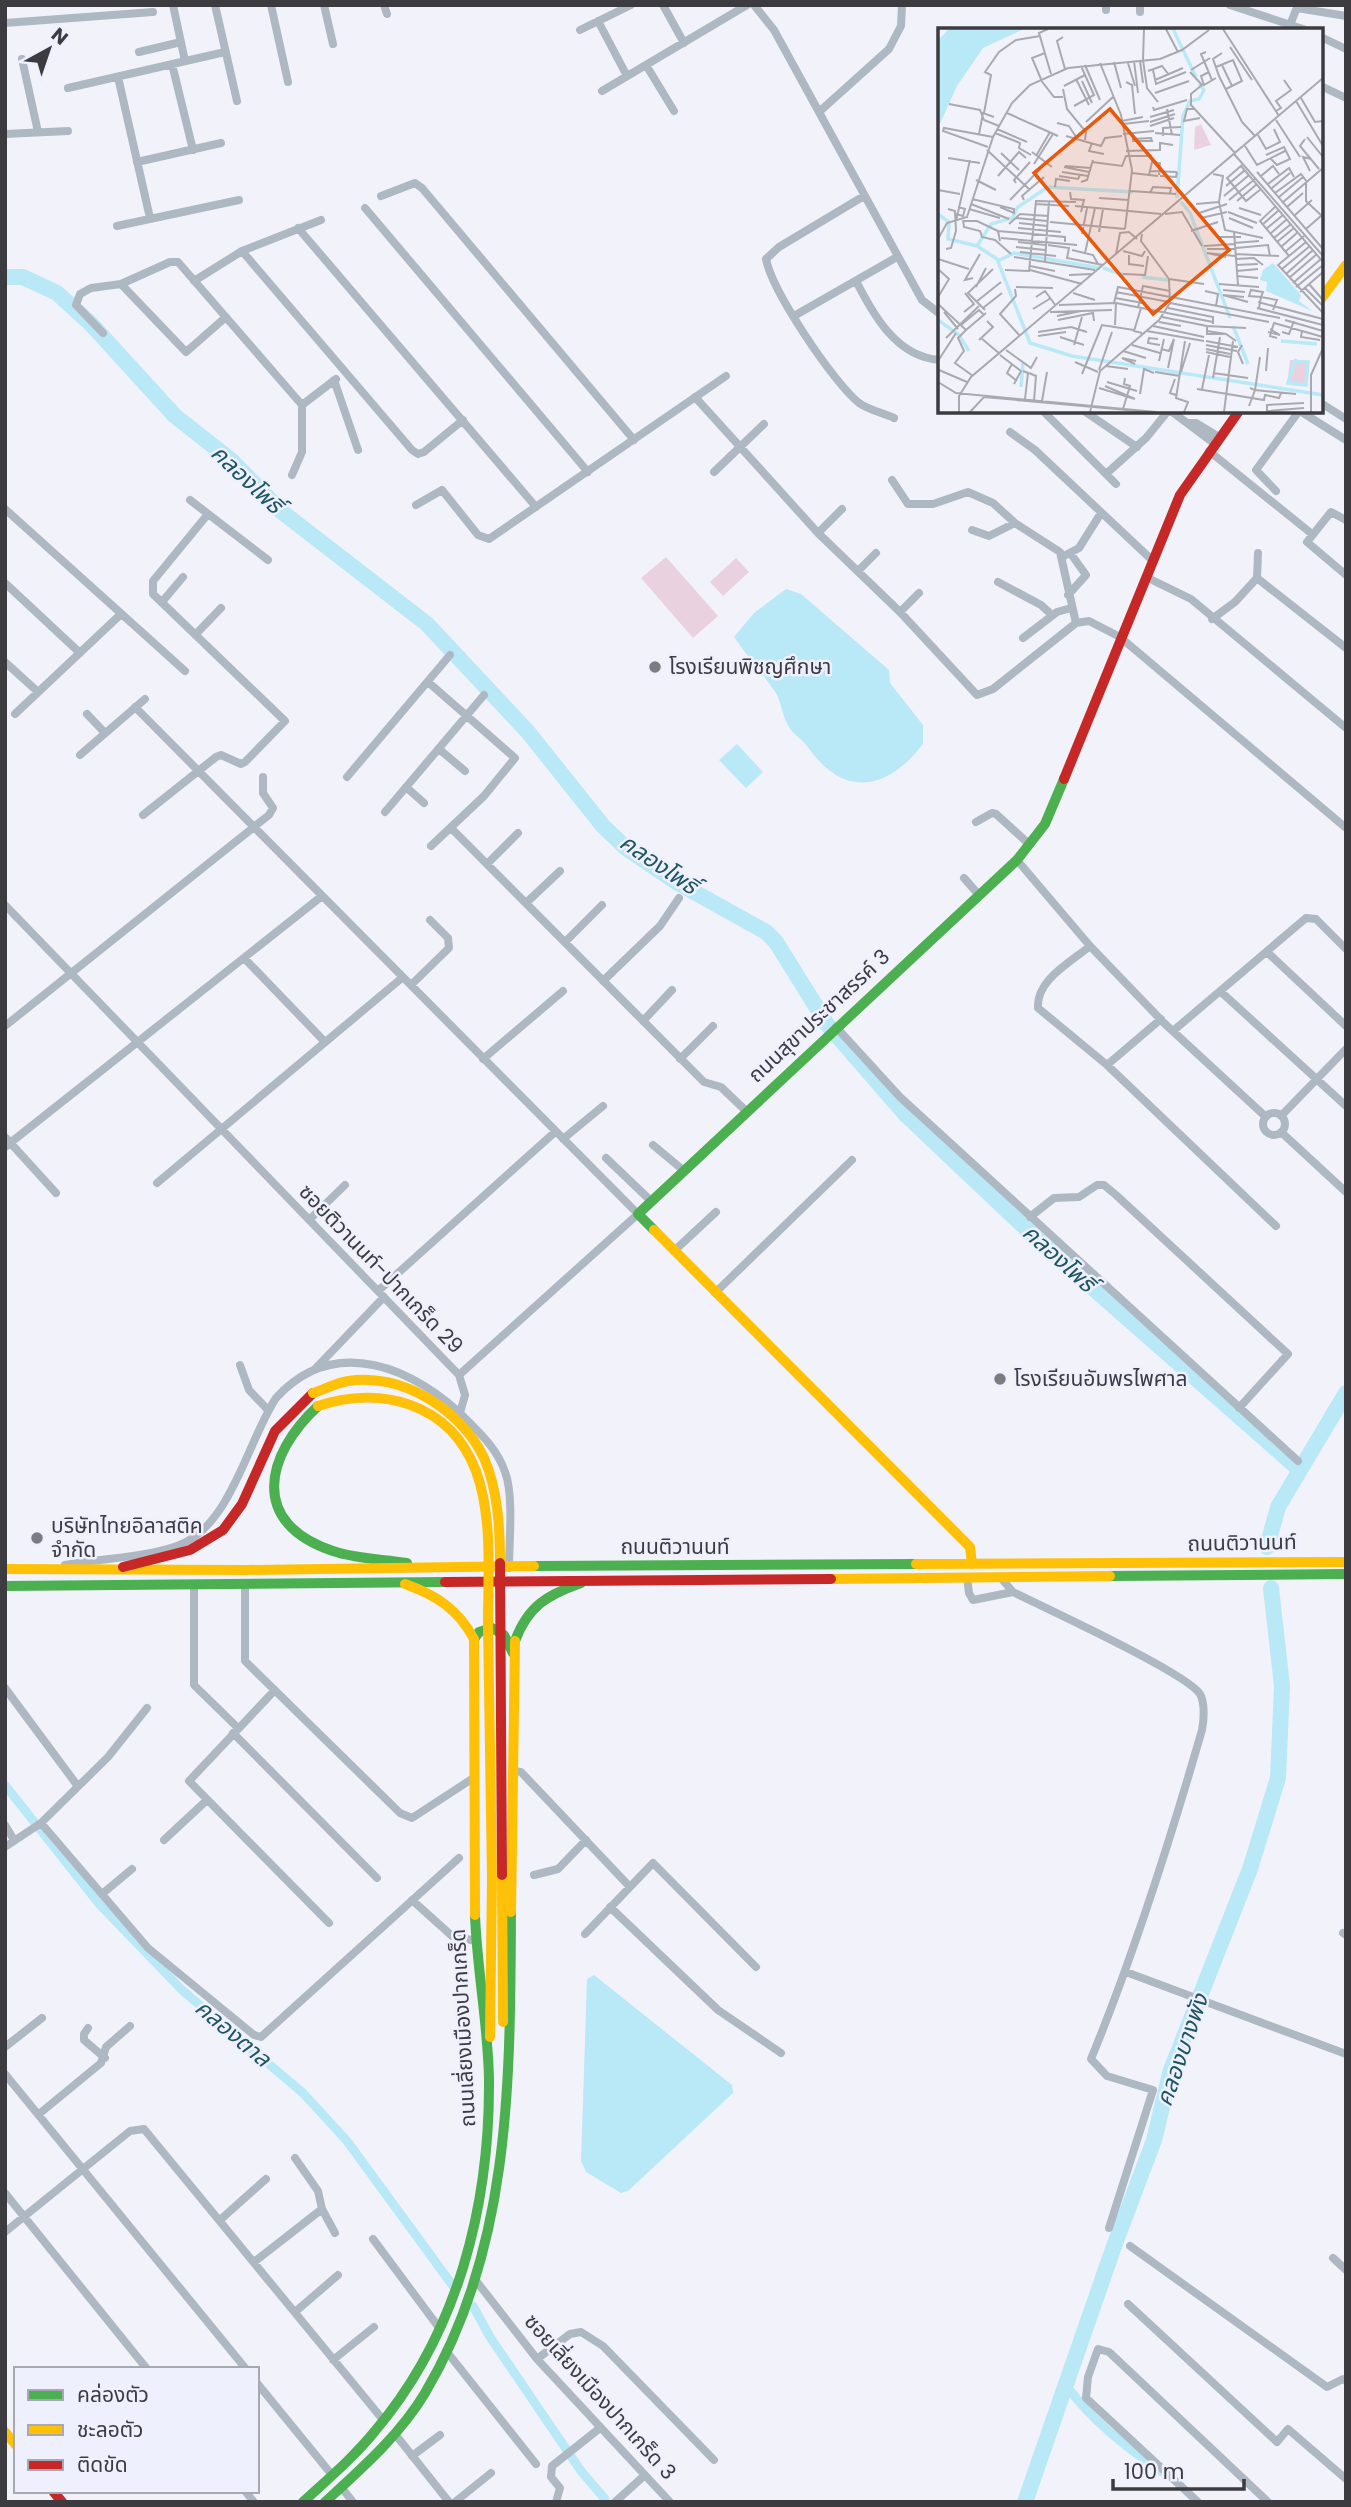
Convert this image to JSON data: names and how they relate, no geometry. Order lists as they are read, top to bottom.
{
  "streets": {
    "main road": ["ถนนสุขาประชาสรรค์ 3", "ถนนติวานนท์", "ถนนเลี่ยงเมืองปากเกร็ด"],
    "street": ["ซอยติวานนท์-ปากเกร็ด 29", "ซอยเลี่ยงเมืองปากเกร็ด 3"]
  },
  "crossings": [
    ["ถนนติวานนท์", "ถนนเลี่ยงเมืองปากเกร็ด"],
    ["ถนนเลี่ยงเมืองปากเกร็ด", "ซอยเลี่ยงเมืองปากเกร็ด 3"]
  ],
  "water": ["คลองโพธิ์", "คลองตาล", "คลองบางพัง"],
  "places": ["โรงเรียนพิชญศึกษา", "โรงเรียนอัมพรไพศาล", "บริษัทไทยอิลาสติค จำกัด"],
  "legend": ["คล่องตัว", "ชะลอตัว", "ติดขัด"],
  "scale_bar": "100 m",
  "north": "top right"
}
